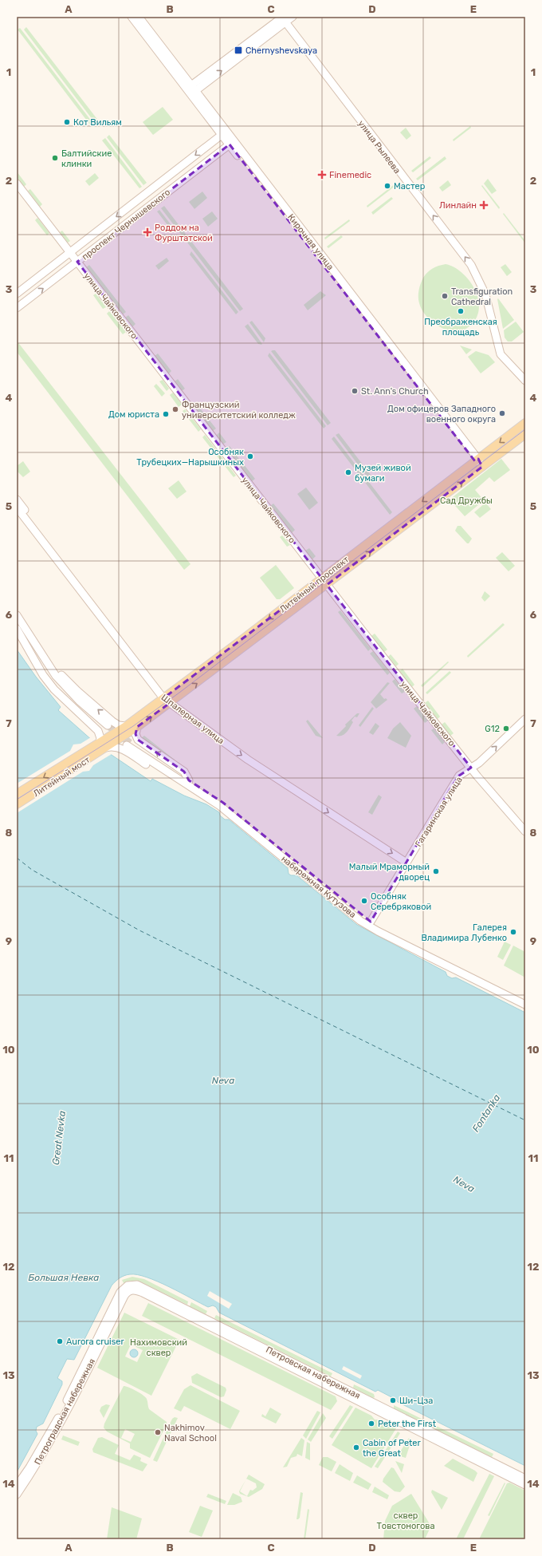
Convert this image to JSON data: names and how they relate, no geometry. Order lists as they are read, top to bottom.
{
  "streets": {
    "main road": [
      "улица Рылеева",
      "проспект Чернышевского",
      "Кирочная улица",
      "улица Чайковского",
      "Литейный проспект",
      "Шпалерная улица",
      "Литейный мост",
      "Гагаринская улица",
      "набережная Кутузова",
      "Петровская набережная",
      "Петроградская набережная"
    ]
  },
  "crossings": [
    ["проспект Чернышевского", "Кирочная улица"],
    ["проспект Чернышевского", "улица Чайковского"],
    ["Кирочная улица", "Литейный проспект"],
    ["улица Чайковского", "Литейный проспект"],
    ["улица Чайковского", "Гагаринская улица"],
    ["Литейный проспект", "Шпалерная улица"],
    ["Литейный проспект", "Литейный мост"],
    ["Шпалерная улица", "Гагаринская улица"],
    ["Гагаринская улица", "набережная Кутузова"],
    ["Петровская набережная", "Петроградская набережная"]
  ],
  "one_way": ["улица Рылеева"],
  "water": [
    "Neva",
    "Fontanka",
    "Great Nevka",
    "Большая Невка"
  ],
  "parks": ["Сад Дружбы", "Нахимовский сквер", "сквер Товстоногова"],
  "places": {
    "transit": ["Chernyshevskaya"],
    "other": [
      "Кот Вильям",
      "Балтийские клинки",
      "Мастер",
      "Transfiguration Cathedral",
      "Преображенская площадь",
      "St. Ann's Church",
      "Французский университетский колледж",
      "Дом офицеров Западного военного округа",
      "Дом юриста",
      "Особняк Трубецких—Нарышкиных",
      "Музей живой бумаги",
      "G12",
      "Малый Мраморный дворец",
      "Особняк Серебряковой",
      "Галерея Владимира Лубенко",
      "Aurora cruiser",
      "Ши-Цза",
      "Peter the First",
      "Nakhimov Naval School",
      "Cabin of Peter the Great"
    ],
    "health": ["Finemedic", "Линлайн", "Роддом на Фурштатской"]
  },
  "grid": {
    "columns": [
      "A",
      "B",
      "C",
      "D",
      "E"
    ],
    "rows": [
      "1",
      "2",
      "3",
      "4",
      "5",
      "6",
      "7",
      "8",
      "9",
      "10",
      "11",
      "12",
      "13",
      "14"
    ]
  }
}
